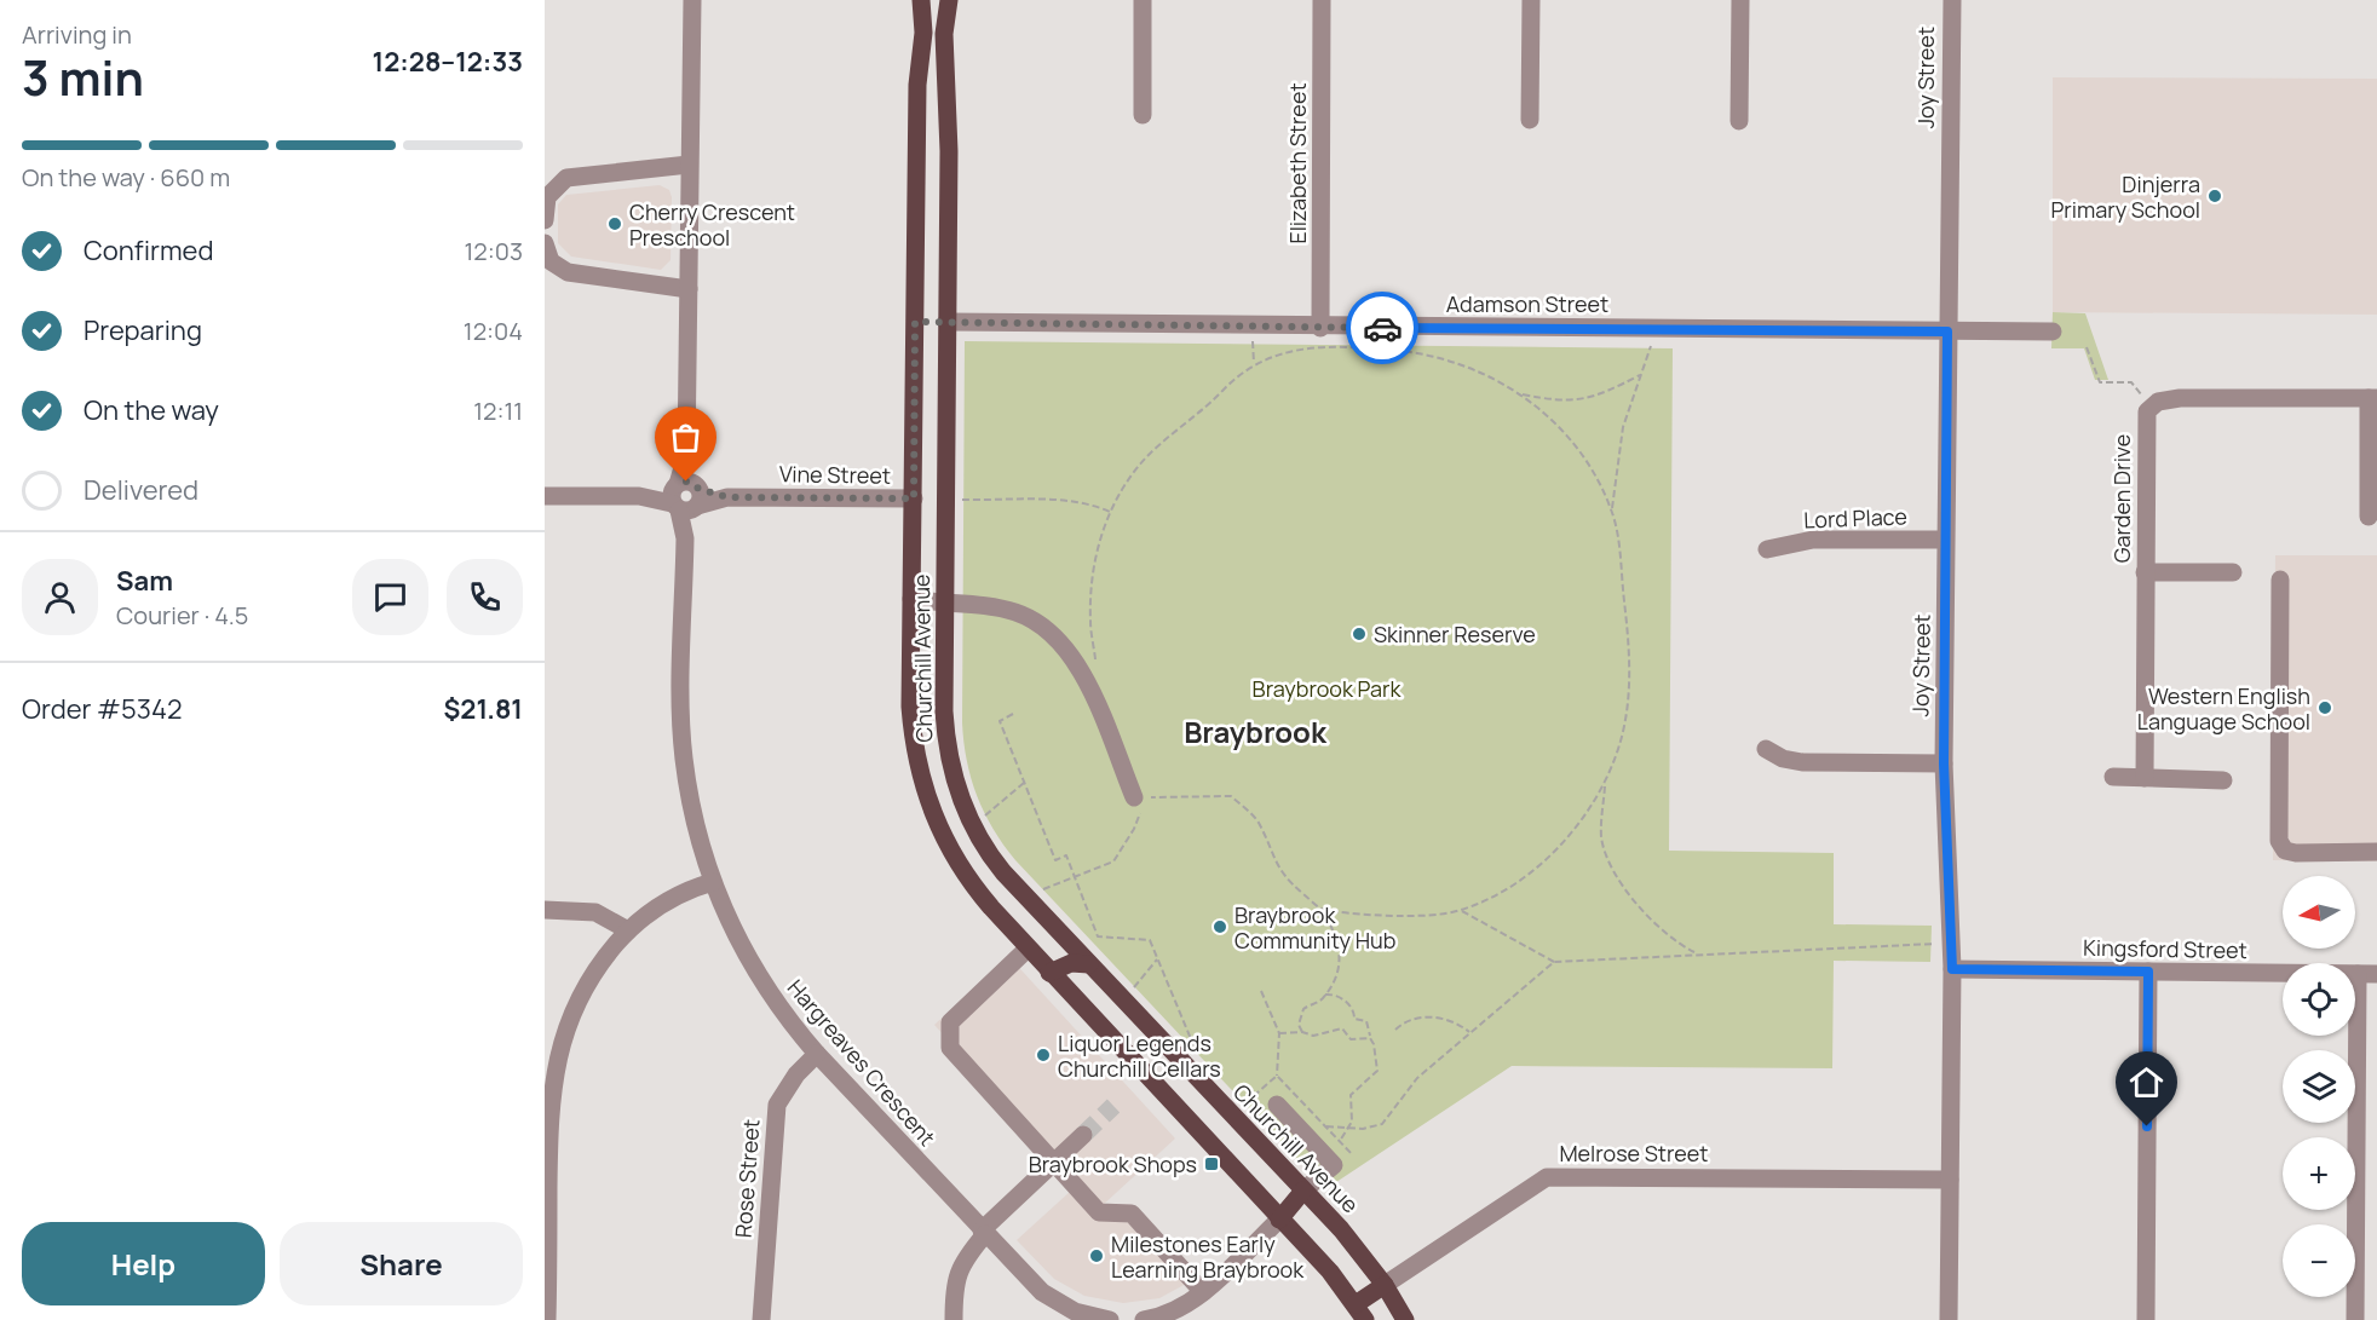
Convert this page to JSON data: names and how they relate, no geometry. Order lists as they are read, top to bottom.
{
  "streets": {
    "main road": [
      "Adamson Street",
      "Vine Street",
      "Churchill Avenue",
      "Melrose Street"
    ],
    "street": [
      "Joy Street",
      "Elizabeth Street",
      "Garden Drive",
      "Lord Place",
      "Kingsford Street",
      "Hargreaves Crescent",
      "Rose Street"
    ]
  },
  "crossings": [
    ["Joy Street", "Adamson Street"],
    ["Joy Street", "Lord Place"],
    ["Joy Street", "Kingsford Street"],
    ["Joy Street", "Melrose Street"],
    ["Elizabeth Street", "Adamson Street"],
    ["Adamson Street", "Churchill Avenue"],
    ["Vine Street", "Churchill Avenue"],
    ["Vine Street", "Hargreaves Crescent"],
    ["Churchill Avenue", "Melrose Street"],
    ["Hargreaves Crescent", "Rose Street"]
  ],
  "districts": ["Braybrook"],
  "parks": ["Braybrook Park"],
  "places": {
    "other": [
      "Dinjerra Primary School",
      "Cherry Crescent Preschool",
      "Skinner Reserve",
      "Western English Language School",
      "Braybrook Community Hub",
      "Liquor Legends Churchill Cellars",
      "Milestones Early Learning Braybrook"
    ],
    "transit": ["Braybrook Shops"]
  },
  "north": "left",
  "page": {
    "heading": ["3 min", "Arriving in", "12:28–12:33"],
    "panel": [
      "Sam",
      "Courier · 4.5",
      "Order #5342",
      "$21.81"
    ],
    "bar": "On the way · 660 m",
    "list": [
      ["Confirmed", "12:03"],
      ["Preparing", "12:04"],
      ["On the way", "12:11"],
      "Delivered"
    ],
    "map_buttons": ["+", "−"],
    "buttons": ["Help", "Share"]
  }
}
